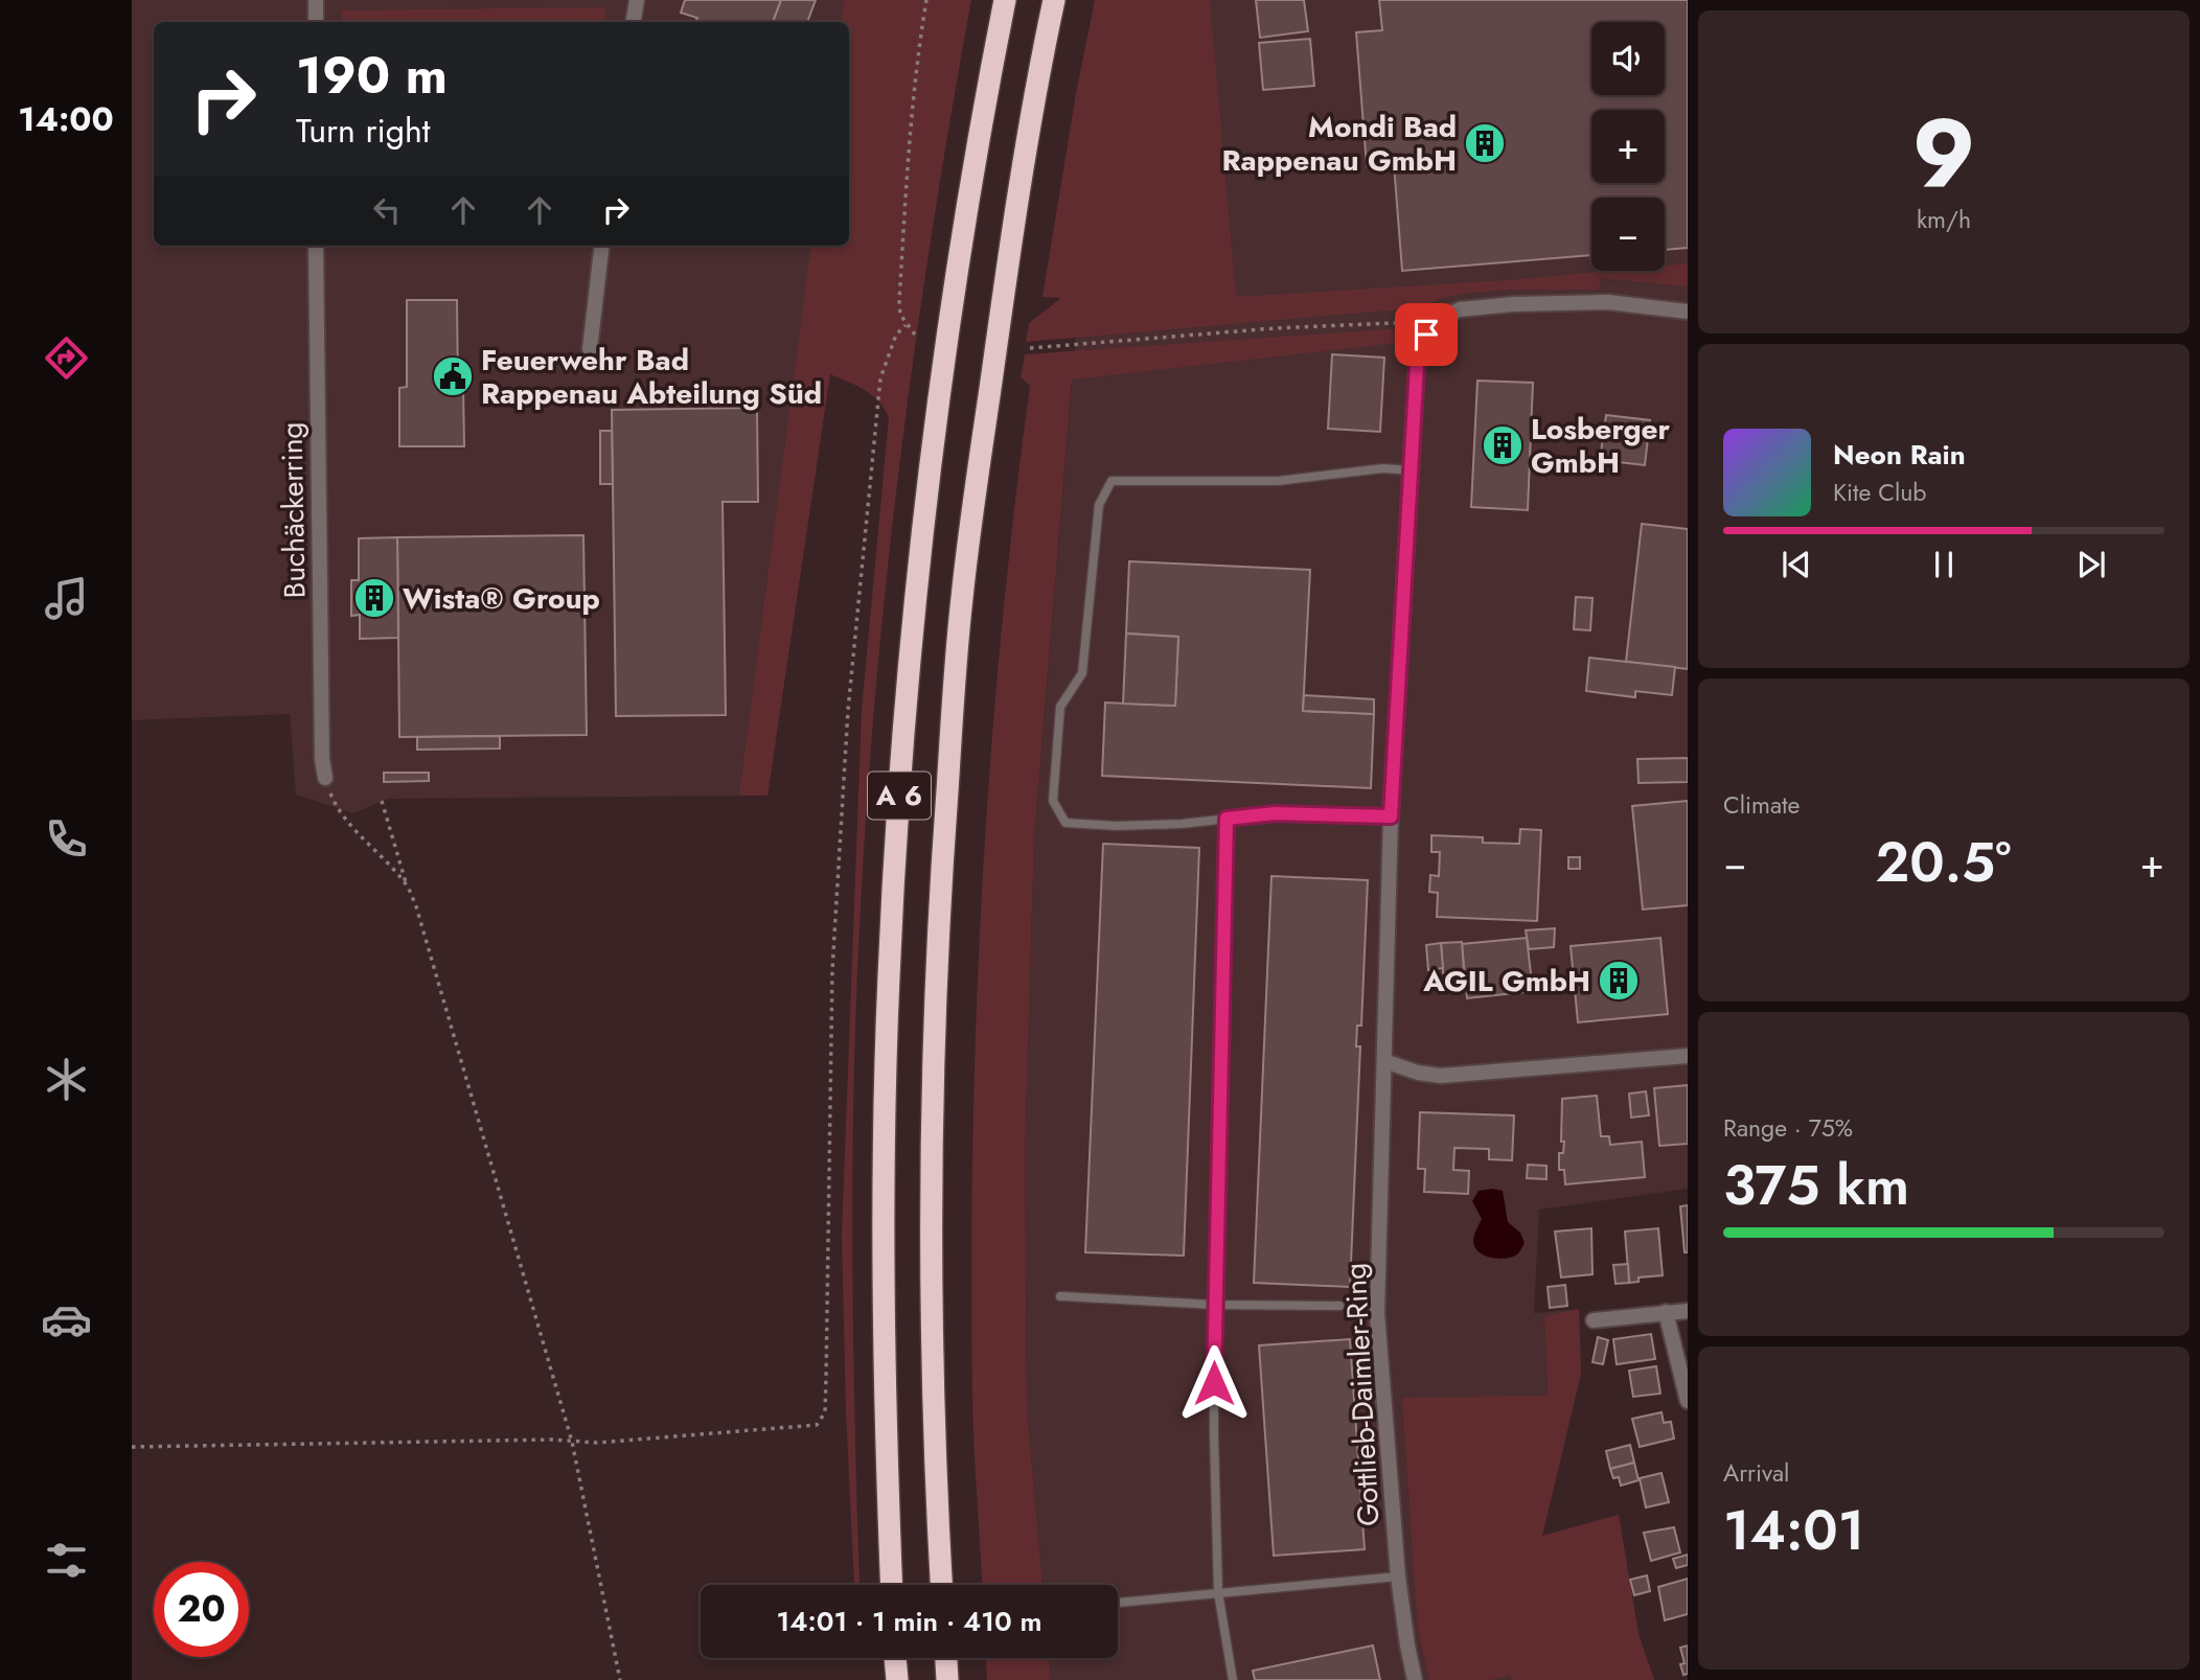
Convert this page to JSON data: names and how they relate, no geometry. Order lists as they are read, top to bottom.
{
  "streets": {
    "highway": ["A 6"],
    "street": ["Buchäckerring", "Gottlieb-Daimler-Ring"]
  },
  "places": {
    "building": [
      "Mondi Bad Rappenau GmbH",
      "Losberger GmbH",
      "Wista® Group",
      "AGIL GmbH"
    ],
    "public building": ["Feuerwehr Bad Rappenau Abteilung Süd"]
  },
  "page": {
    "tabs": "14:00",
    "tile": [
      ["9", "km/h"],
      "Climate",
      ["Range · 75%", "375 km"],
      ["Arrival", "14:01"]
    ],
    "map_buttons": ["+", "−"],
    "turn": ["190 m", "Turn right"],
    "song": ["Neon Rain", "Kite Club"],
    "heat": ["−", "20.5°", "+"],
    "limit": "20",
    "trip": "14:01 · 1 min · 410 m"
  }
}
